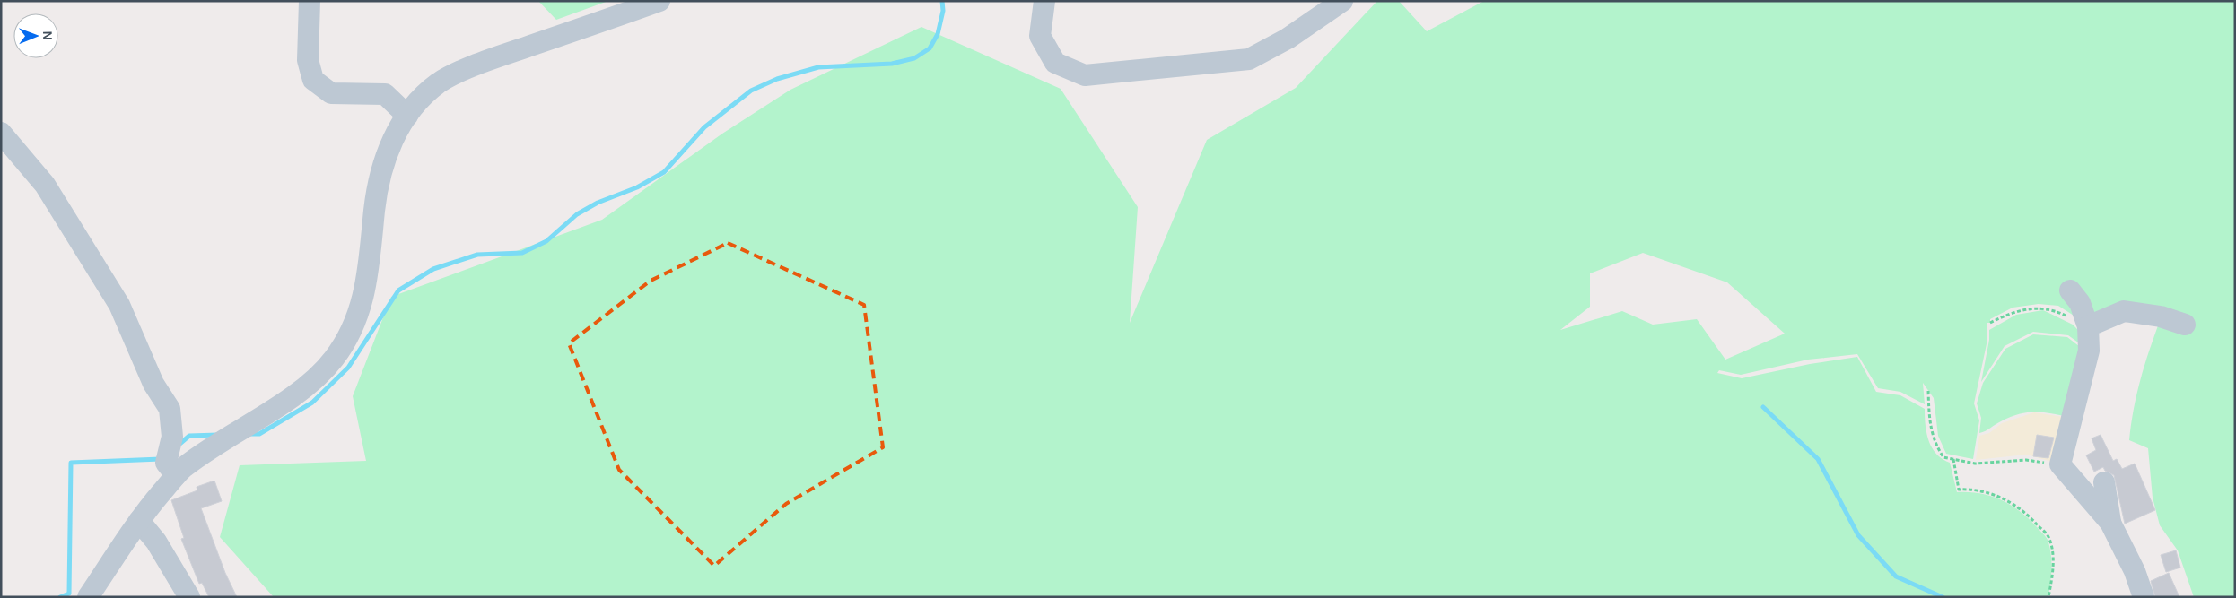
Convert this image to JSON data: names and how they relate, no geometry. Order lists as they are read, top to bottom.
{
  "north": "right"
}
